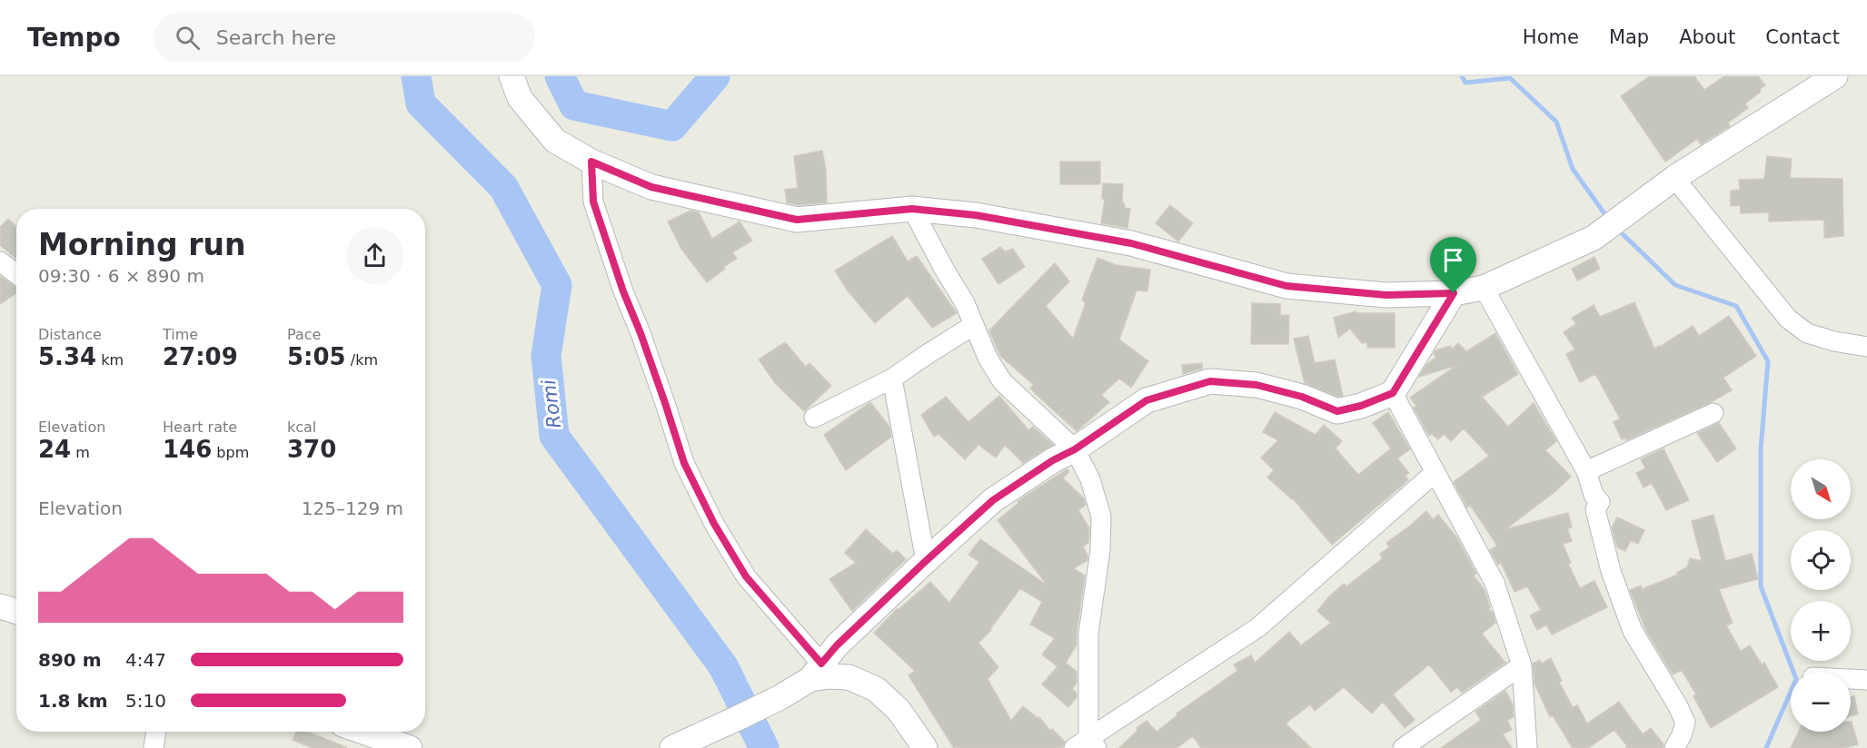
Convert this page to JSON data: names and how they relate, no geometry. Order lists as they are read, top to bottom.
{
  "water": ["Romi"],
  "north": "bottom right",
  "page": {
    "header": "Tempo",
    "search": "Search here",
    "nav": [
      "Home",
      "Map",
      "About",
      "Contact"
    ],
    "heading": ["Morning run", "09:30 · 6 × 890 m"],
    "stats": [
      ["Distance", "5.34 km"],
      ["Time", "27:09"],
      ["Pace", "5:05 /km"],
      ["Elevation", "24 m"],
      ["Heart rate", "146 bpm"],
      ["kcal", "370"]
    ],
    "map_buttons": ["+", "−"],
    "chart": ["Elevation", "125–129 m"],
    "list": [
      {
        "name": "890 m",
        "note": "4:47"
      },
      {
        "name": "1.8 km",
        "note": "5:10"
      }
    ]
  }
}
